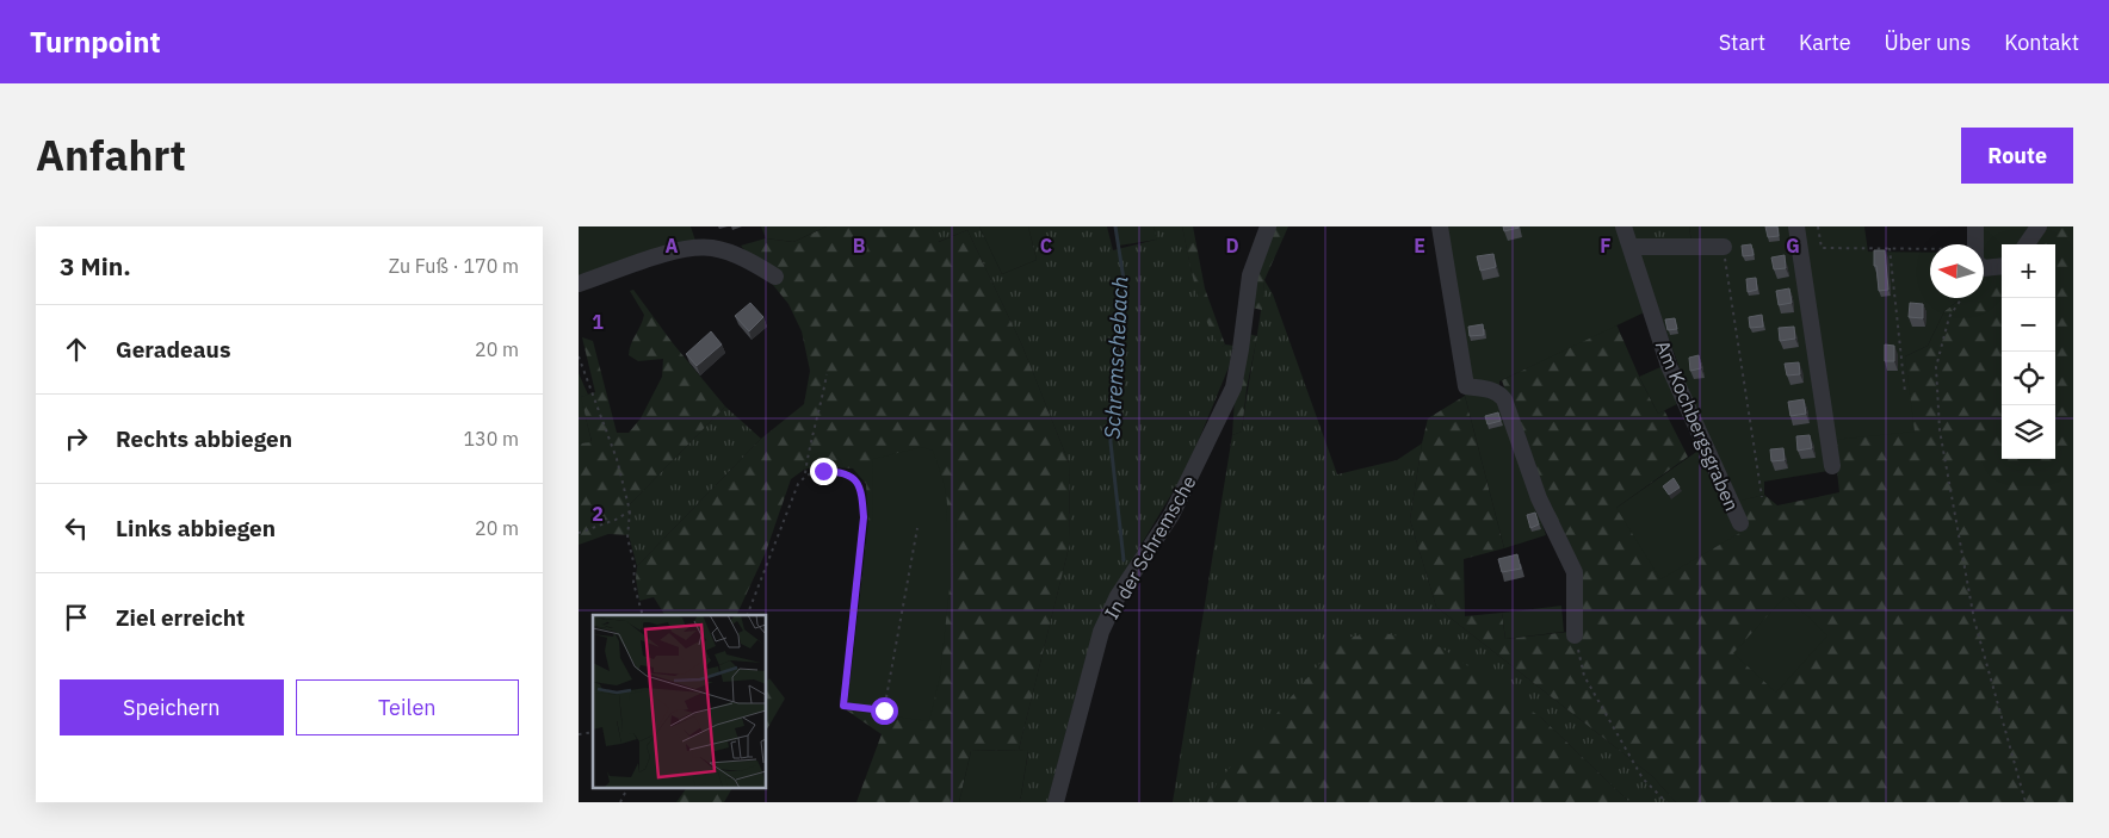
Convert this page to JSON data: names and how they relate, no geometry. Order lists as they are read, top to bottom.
{
  "streets": {
    "street": ["Am Kochbergsgraben", "In der Schremsche"]
  },
  "water": ["Schremschebach"],
  "north": "left",
  "page": {
    "header": "Turnpoint",
    "nav": [
      "Start",
      "Karte",
      "Über uns",
      "Kontakt"
    ],
    "title": "Anfahrt",
    "buttons": [
      "Route",
      ["Speichern", "Teilen"]
    ],
    "heading": ["3 Min.", "Zu Fuß · 170 m"],
    "map_buttons": ["+", "−"],
    "list": [
      ["Geradeaus", "20 m"],
      ["Rechts abbiegen", "130 m"],
      ["Links abbiegen", "20 m"],
      "Ziel erreicht"
    ]
  },
  "grid": {
    "columns": [
      "A",
      "B",
      "C",
      "D",
      "E",
      "F",
      "G"
    ],
    "rows": ["1", "2"]
  }
}
